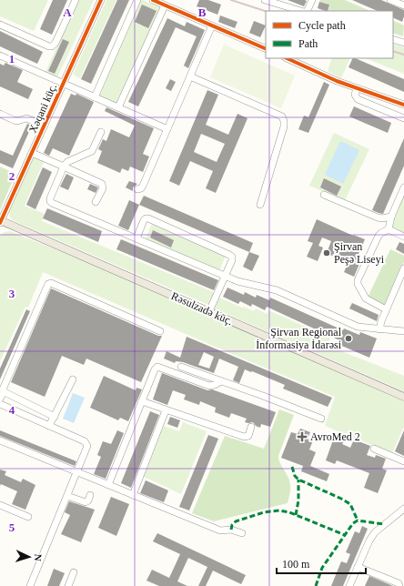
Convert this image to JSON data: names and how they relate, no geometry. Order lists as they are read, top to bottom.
{
  "streets": {
    "main road": ["Rəsulzadə küç."],
    "street": ["Xəqani küç."]
  },
  "crossings": [
    ["Xəqani küç.", "Rəsulzadə küç."]
  ],
  "places": {
    "other": ["Şirvan Peşə Liseyi", "Şirvan Regional İnformasiya İdarəsi"],
    "health": ["AvroMed 2"]
  },
  "legend": ["Cycle path", "Path"],
  "scale_bar": "100 m",
  "north": "right",
  "grid": {
    "columns": ["A", "B"],
    "rows": [
      "1",
      "2",
      "3",
      "4",
      "5"
    ]
  }
}
